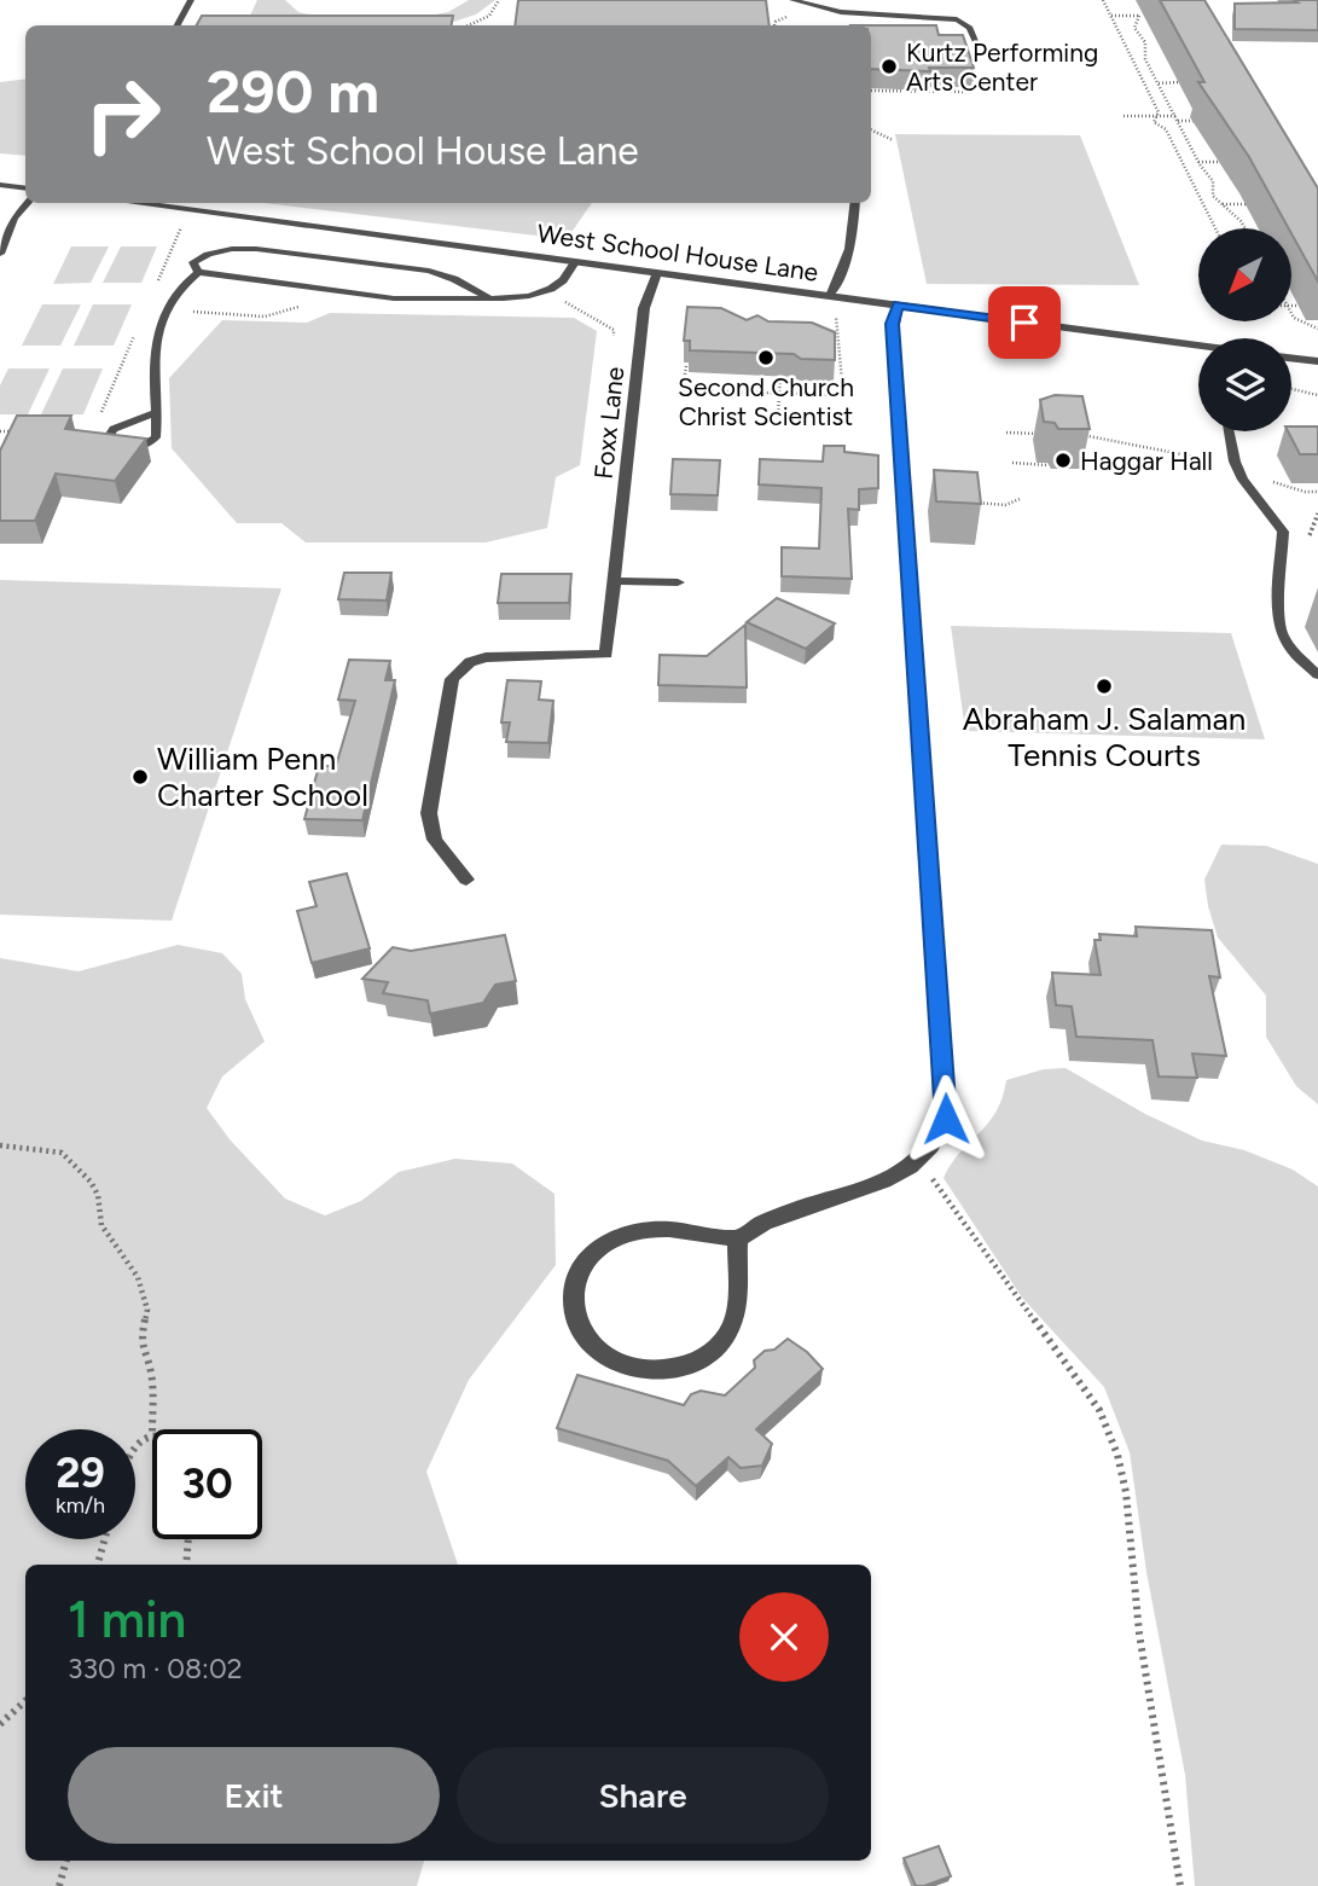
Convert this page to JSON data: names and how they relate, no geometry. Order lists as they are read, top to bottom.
{
  "streets": {
    "street": ["West School House Lane", "Foxx Lane"]
  },
  "crossings": [
    ["West School House Lane", "Foxx Lane"]
  ],
  "places": [
    "Kurtz Performing Arts Center",
    "Second Church Christ Scientist",
    "Haggar Hall",
    "Abraham J. Salaman Tennis Courts",
    "William Penn Charter School"
  ],
  "north": "bottom left",
  "page": {
    "turn": ["290 m", "West School House Lane"],
    "speed": "29 km/h",
    "limit": "30",
    "heading": ["1 min", "330 m · 08:02"],
    "buttons": ["Exit", "Share"]
  }
}
